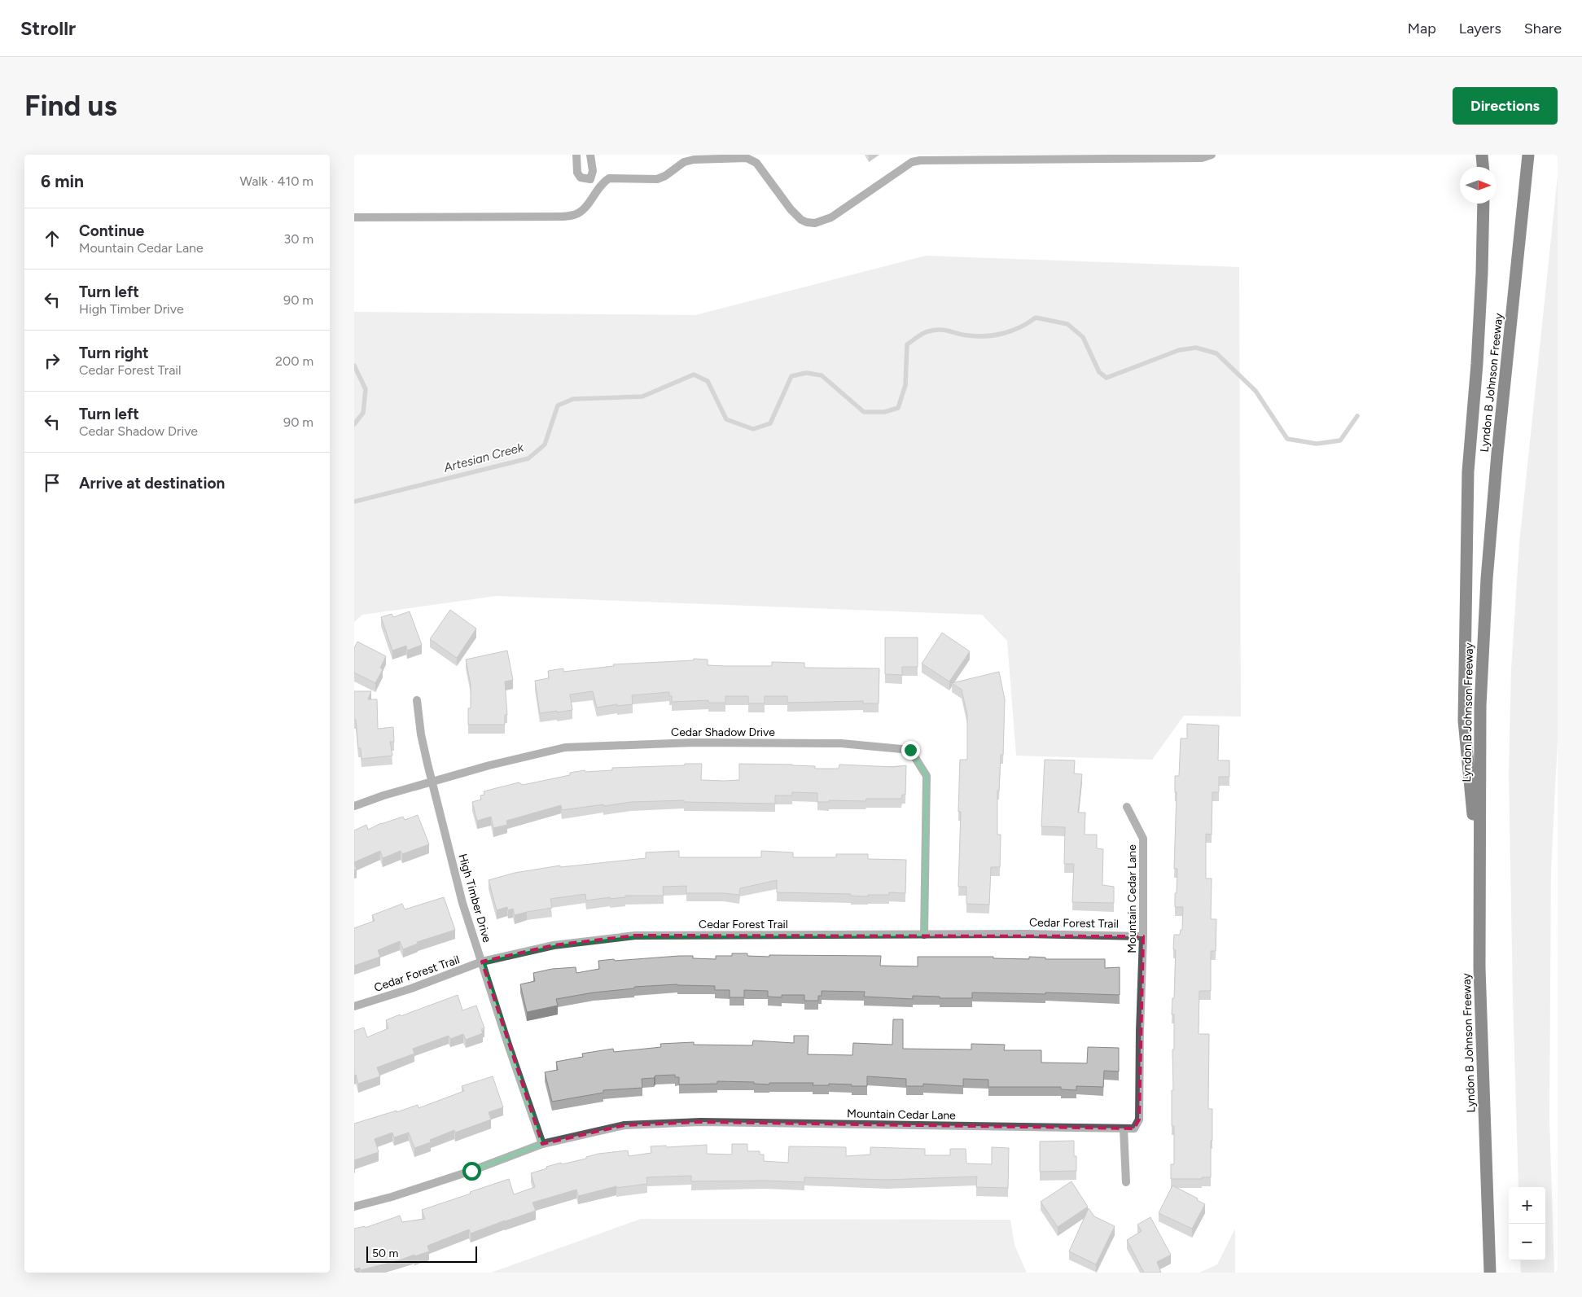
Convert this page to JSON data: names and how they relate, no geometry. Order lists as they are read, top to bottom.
{
  "streets": {
    "highway": ["Lyndon B Johnson Freeway"],
    "street": [
      "Cedar Shadow Drive",
      "High Timber Drive",
      "Mountain Cedar Lane",
      "Cedar Forest Trail"
    ]
  },
  "crossings": [
    ["Cedar Shadow Drive", "High Timber Drive"],
    ["Cedar Shadow Drive", "Cedar Forest Trail"],
    ["High Timber Drive", "Mountain Cedar Lane"],
    ["High Timber Drive", "Cedar Forest Trail"],
    ["Mountain Cedar Lane", "Cedar Forest Trail"]
  ],
  "water": ["Artesian Creek"],
  "scale_bar": "50 m",
  "north": "right",
  "page": {
    "header": "Strollr",
    "nav": ["Map", "Layers", "Share"],
    "buttons": "Directions",
    "title": "Find us",
    "heading": ["6 min", "Walk · 410 m"],
    "list": [
      ["Continue", "Mountain Cedar Lane", "30 m"],
      ["Turn left", "High Timber Drive", "90 m"],
      ["Turn right", "Cedar Forest Trail", "200 m"],
      ["Turn left", "Cedar Shadow Drive", "90 m"],
      "Arrive at destination"
    ],
    "map_buttons": ["+", "−"],
    "scale": "50 m"
  }
}
